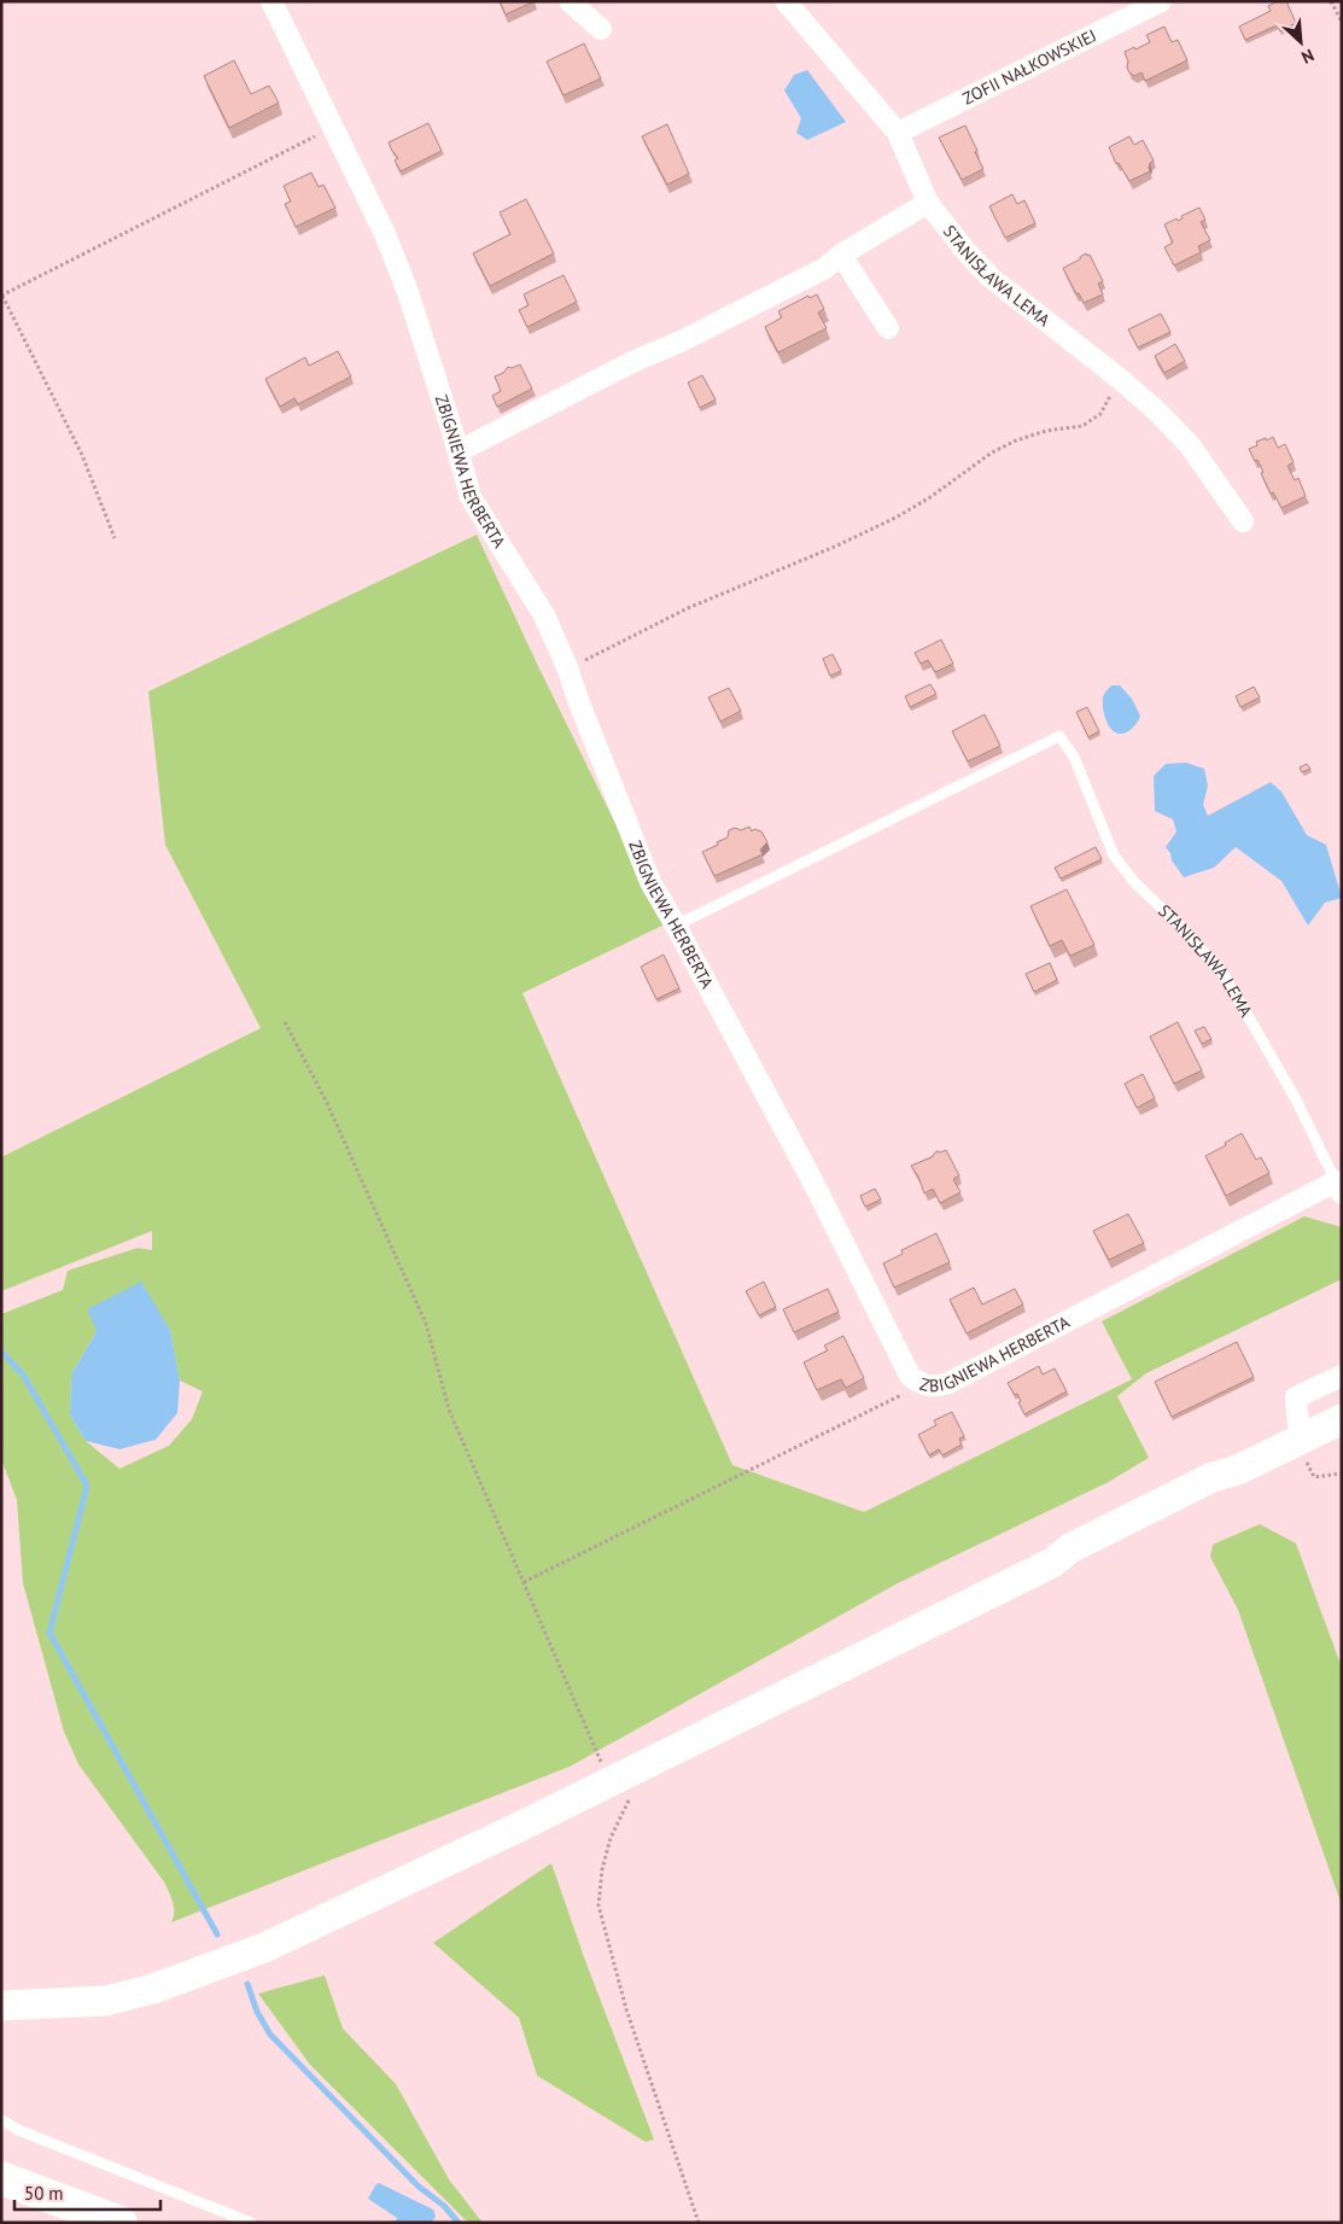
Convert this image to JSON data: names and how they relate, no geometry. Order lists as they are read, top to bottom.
{
  "streets": {
    "street": ["ZOFII NAŁKOWSKIEJ", "STANISŁAWA LEMA", "ZBIGNIEWA HERBERTA"]
  },
  "crossings": [
    ["ZOFII NAŁKOWSKIEJ", "STANISŁAWA LEMA"],
    ["STANISŁAWA LEMA", "ZBIGNIEWA HERBERTA"]
  ],
  "scale_bar": "50 m",
  "north": "bottom right"
}
